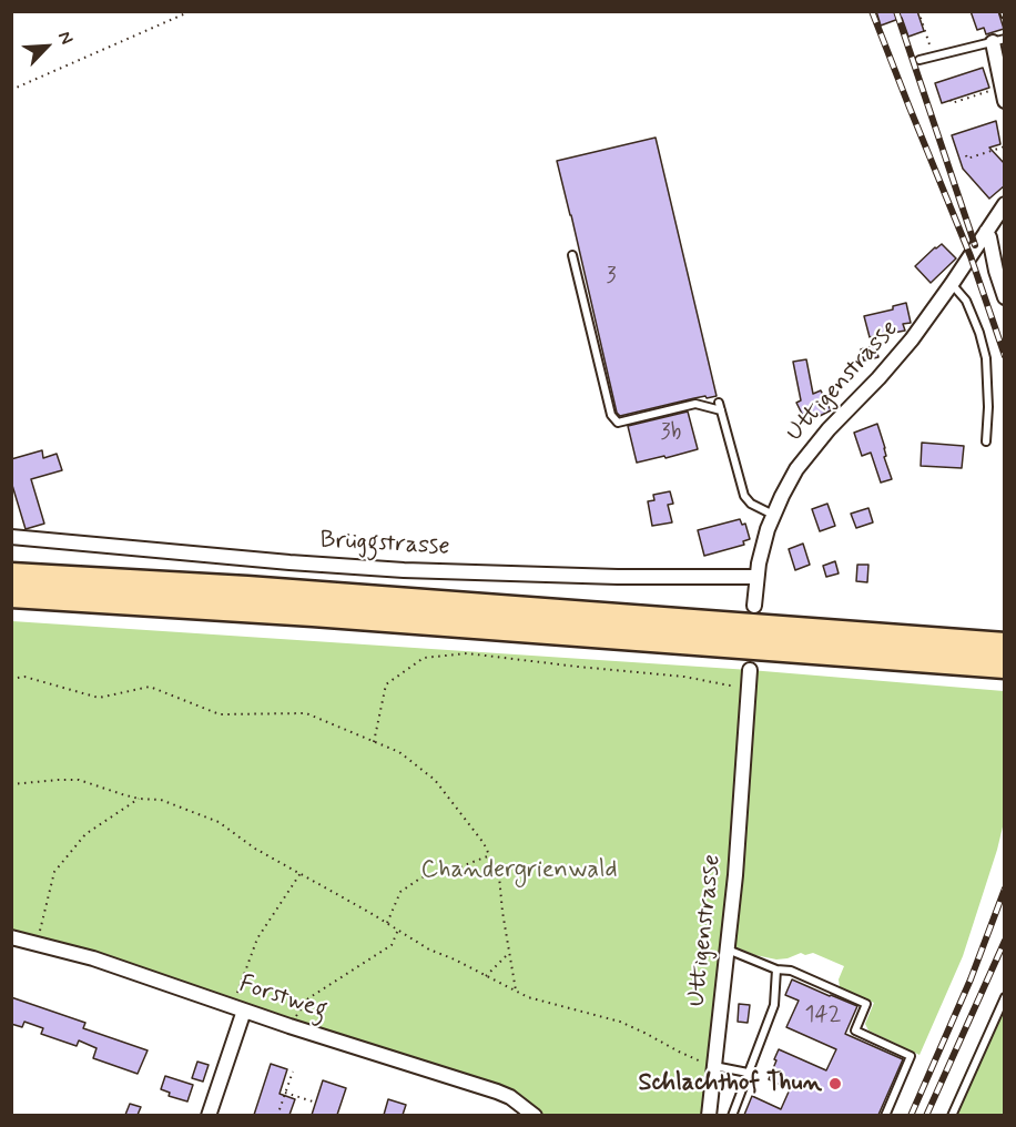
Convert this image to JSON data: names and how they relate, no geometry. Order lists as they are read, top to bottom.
{
  "streets": {
    "street": ["Uttigenstrasse", "Brüggstrasse", "Forstweg"]
  },
  "crossings": [
    ["Uttigenstrasse", "Brüggstrasse"]
  ],
  "parks": ["Chandergrienwald"],
  "places": ["Schlachthof Thun"],
  "house_numbers": ["3", "3b", "142"],
  "north": "top right"
}
